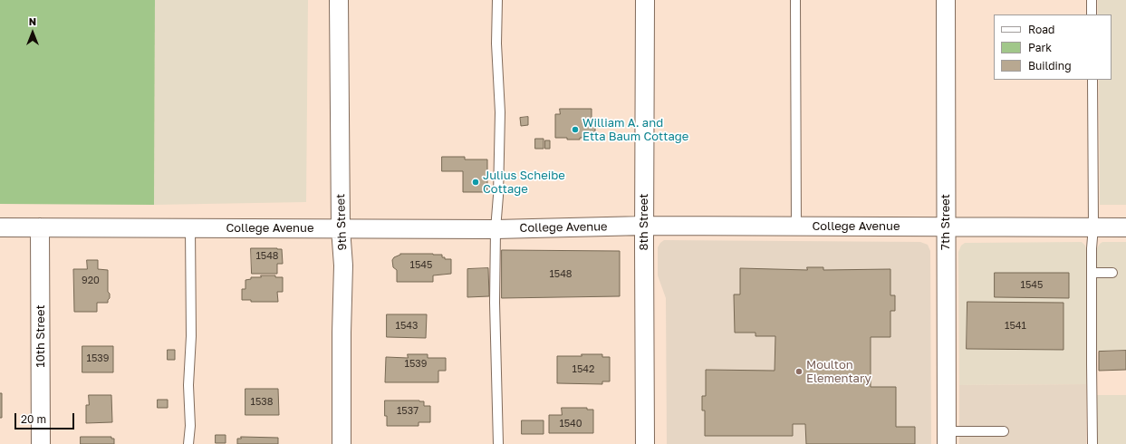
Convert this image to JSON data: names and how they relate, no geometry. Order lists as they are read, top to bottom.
{
  "streets": {
    "street": [
      "9th Street",
      "8th Street",
      "7th Street",
      "College Avenue",
      "10th Street"
    ]
  },
  "crossings": [
    ["9th Street", "College Avenue"],
    ["8th Street", "College Avenue"],
    ["7th Street", "College Avenue"],
    ["College Avenue", "10th Street"]
  ],
  "places": ["William A. and Etta Baum Cottage", "Julius Scheibe Cottage", "Moulton Elementary"],
  "house_numbers": [
    "1548",
    "1545",
    "1548",
    "920",
    "1545",
    "1543",
    "1541",
    "1539",
    "1539",
    "1542",
    "1538",
    "1537",
    "1540"
  ],
  "legend": ["Road", "Park", "Building"],
  "scale_bar": "20 m",
  "north": "top"
}
